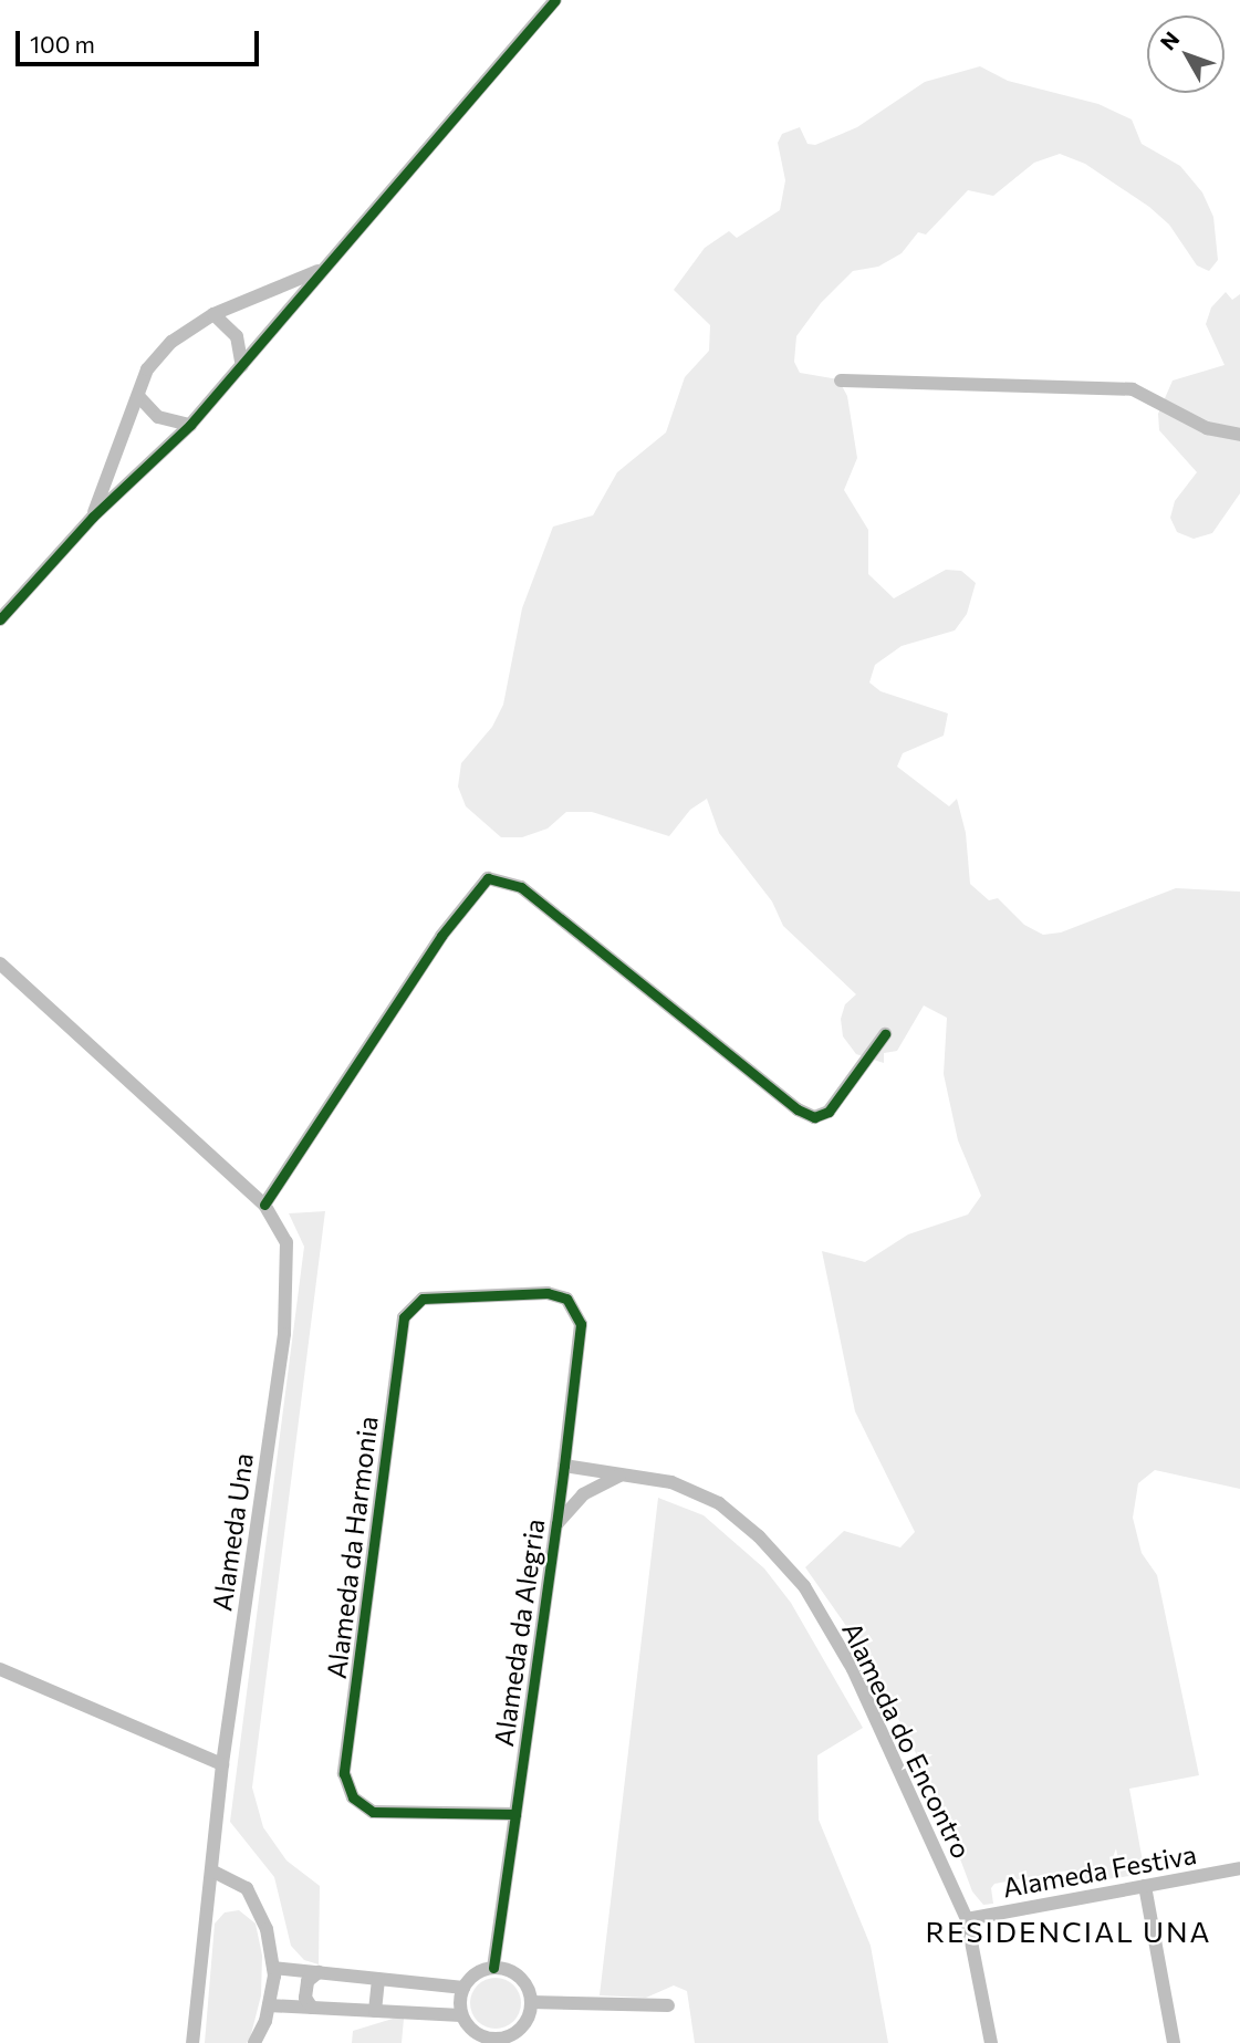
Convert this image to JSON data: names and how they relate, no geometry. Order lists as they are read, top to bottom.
{
  "streets": {
    "street": [
      "Alameda Una",
      "Alameda da Harmonia",
      "Alameda da Alegria",
      "Alameda do Encontro",
      "Alameda Festiva"
    ]
  },
  "crossings": [
    ["Alameda da Harmonia", "Alameda da Alegria"],
    ["Alameda da Alegria", "Alameda do Encontro"],
    ["Alameda do Encontro", "Alameda Festiva"]
  ],
  "districts": ["RESIDENCIAL UNA"],
  "scale_bar": "100 m",
  "north": "top left"
}
